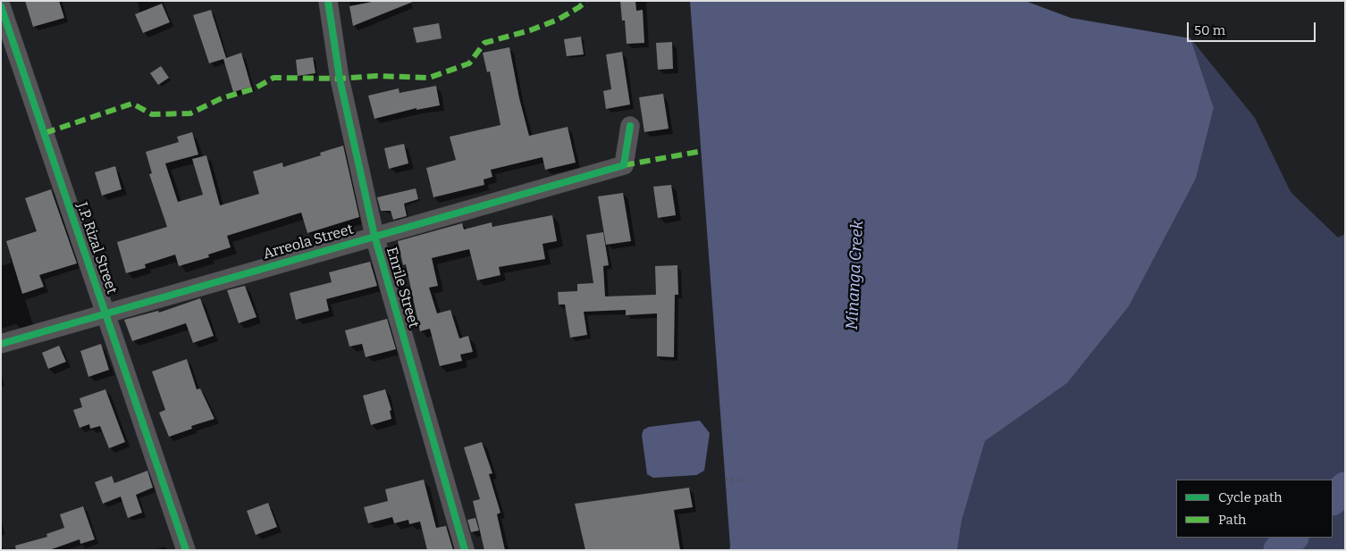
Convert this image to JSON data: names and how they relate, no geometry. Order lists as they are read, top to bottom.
{
  "streets": {
    "street": ["Arreola Street", "J.P. Rizal Street", "Enrile Street"]
  },
  "crossings": [
    ["Arreola Street", "J.P. Rizal Street"],
    ["Arreola Street", "Enrile Street"]
  ],
  "water": ["Minanga Creek"],
  "legend": ["Cycle path", "Path"],
  "scale_bar": "50 m"
}
